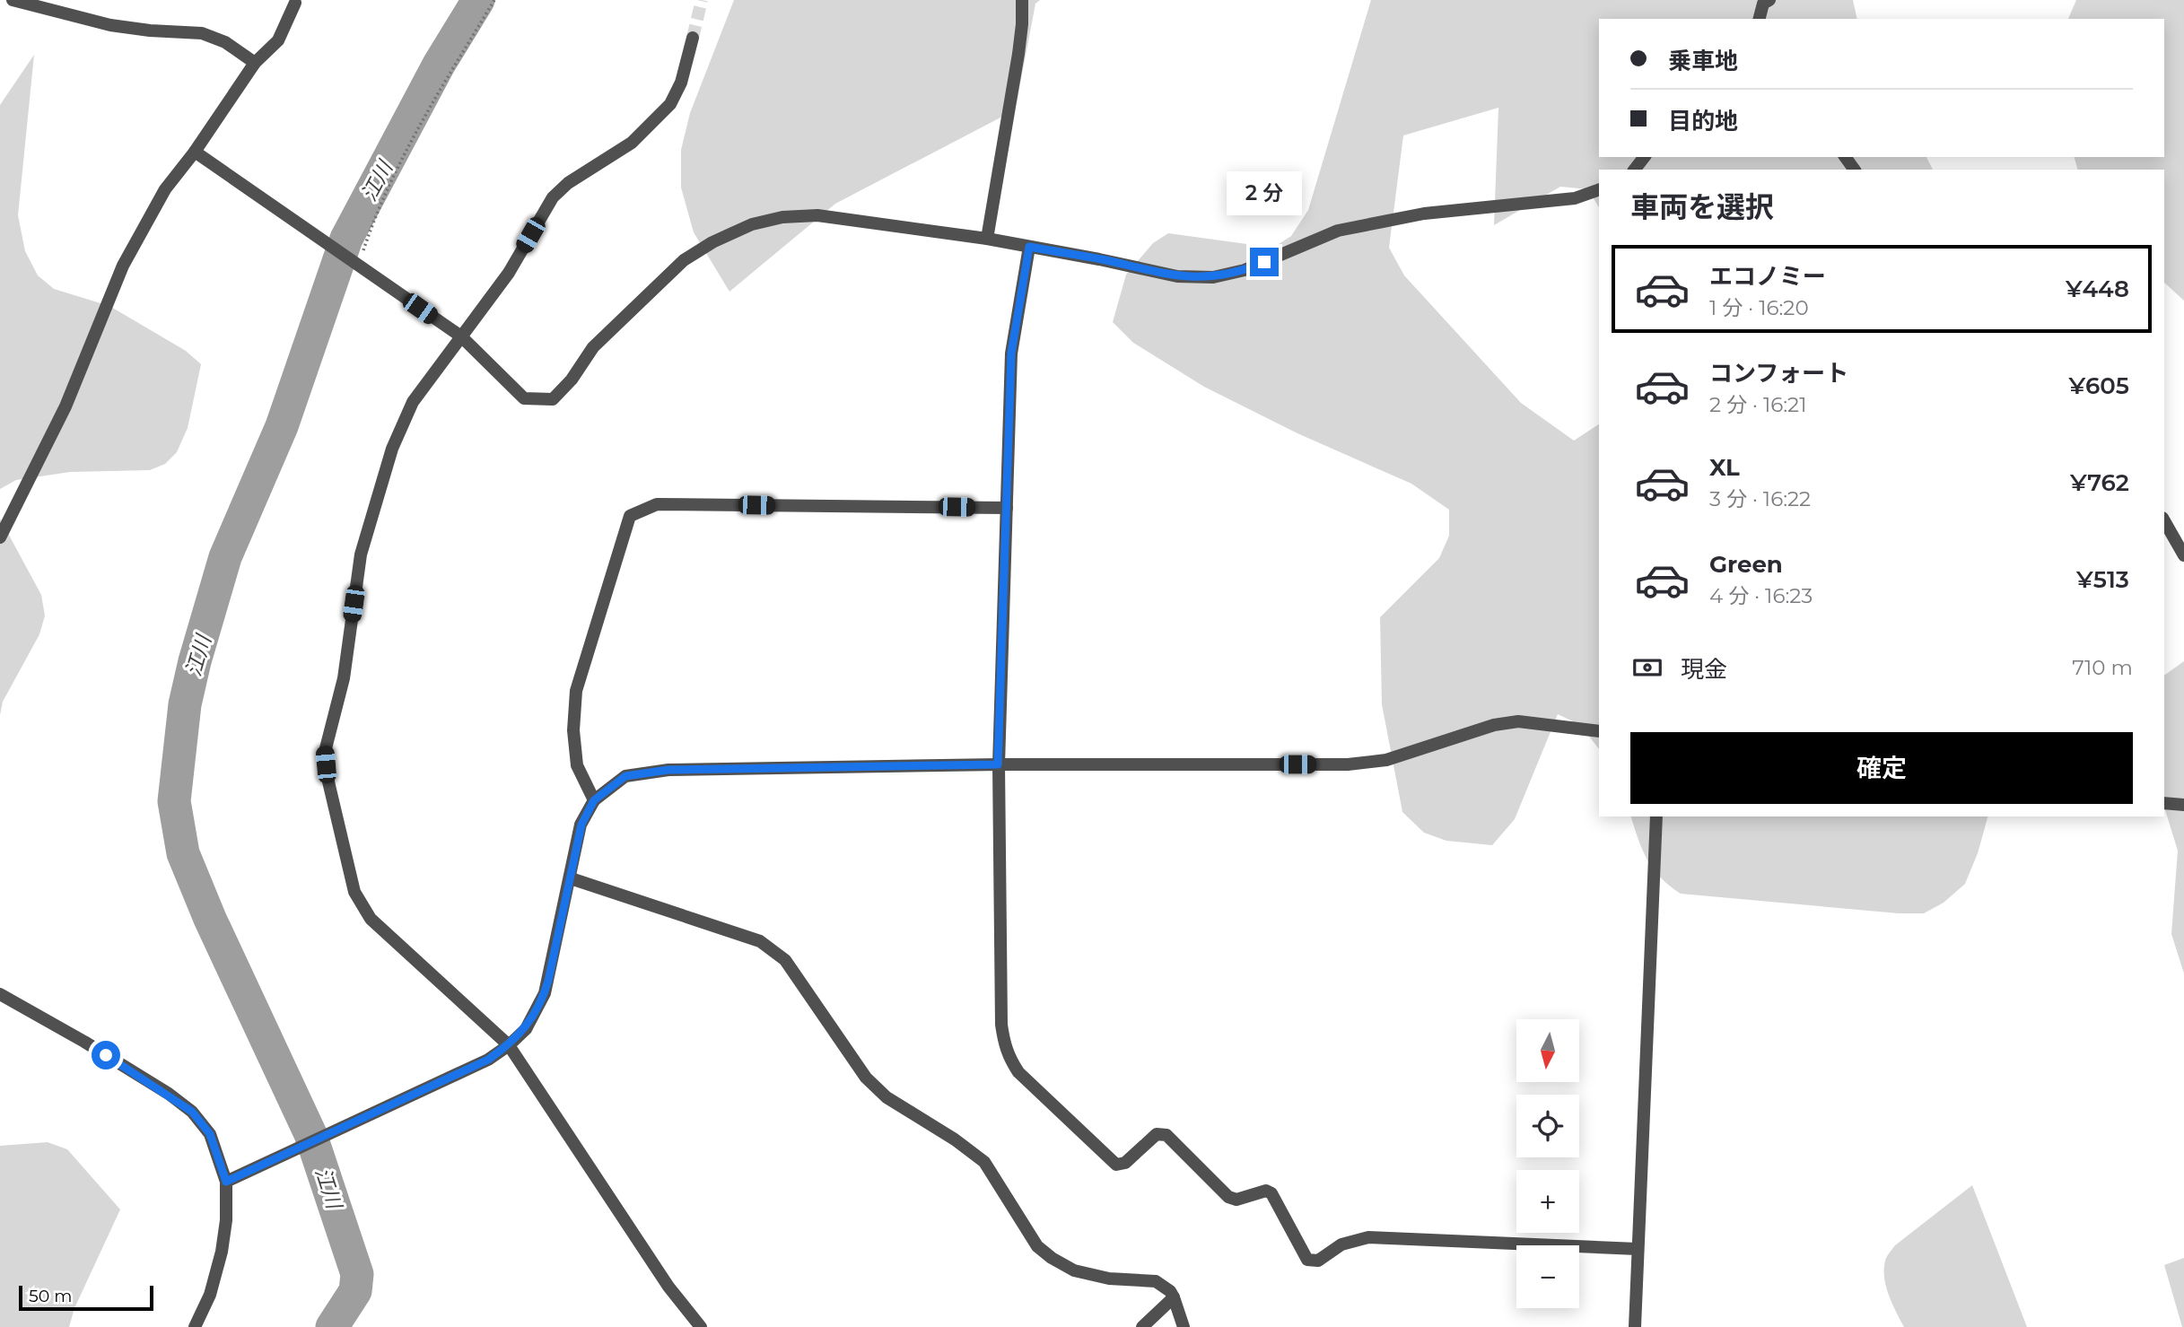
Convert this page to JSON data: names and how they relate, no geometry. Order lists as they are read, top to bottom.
{
  "water": ["江川"],
  "scale_bar": "50 m",
  "north": "bottom",
  "page": {
    "banner": ["乗車地", "目的地"],
    "heading": "車両を選択",
    "bubble": "2 分",
    "list": [
      {
        "name": "エコノミー",
        "note": "1 分 · 16:20",
        "value": "¥448"
      },
      {
        "name": "コンフォート",
        "note": "2 分 · 16:21",
        "value": "¥605"
      },
      {
        "name": "XL",
        "note": "3 分 · 16:22",
        "value": "¥762"
      },
      {
        "name": "Green",
        "note": "4 分 · 16:23",
        "value": "¥513"
      }
    ],
    "pay": ["現金", "710 m"],
    "buttons": "確定",
    "map_buttons": ["+", "−"],
    "scale": "50 m"
  }
}
